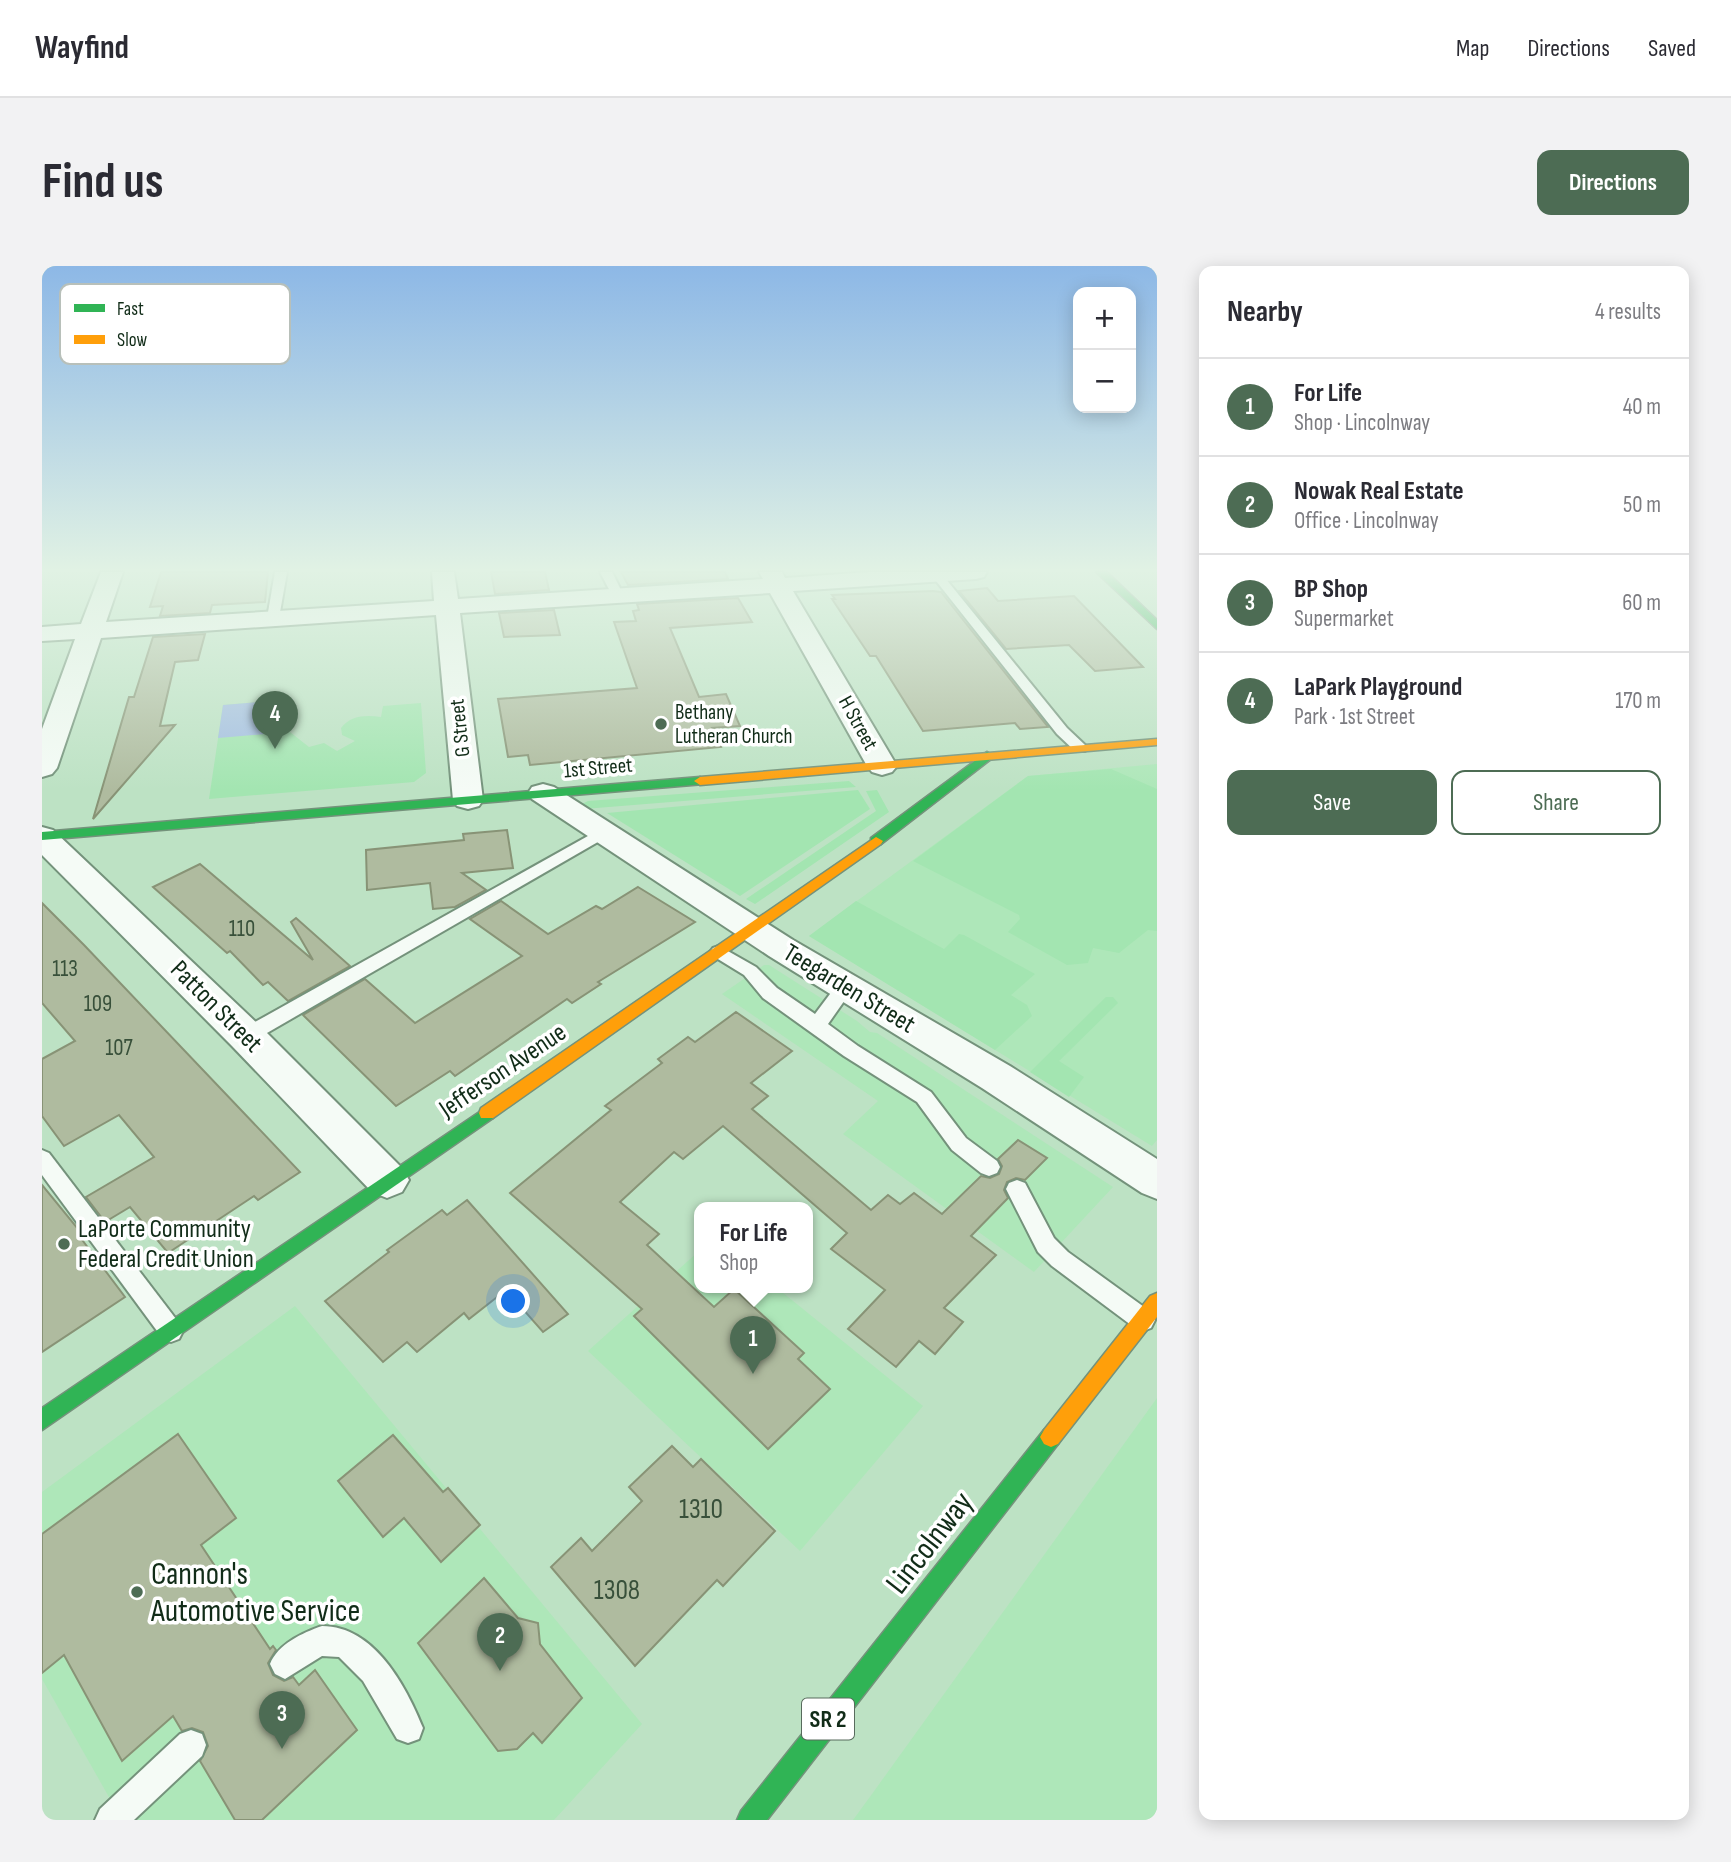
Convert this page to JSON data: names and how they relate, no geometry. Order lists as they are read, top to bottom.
{
  "streets": {
    "street": [
      "H Street",
      "G Street",
      "1st Street",
      "Teegarden Street",
      "Patton Street",
      "Jefferson Avenue",
      "Lincolnway",
      "SR 2"
    ]
  },
  "crossings": [
    ["H Street", "1st Street"],
    ["G Street", "1st Street"],
    ["1st Street", "Teegarden Street"],
    ["1st Street", "Patton Street"],
    ["1st Street", "Jefferson Avenue"],
    ["Teegarden Street", "Jefferson Avenue"],
    ["Patton Street", "Jefferson Avenue"]
  ],
  "places": ["Bethany Lutheran Church", "LaPorte Community Federal Credit Union", "Cannon's Automotive Service"],
  "house_numbers": [
    "110",
    "113",
    "109",
    "107",
    "1310",
    "1308"
  ],
  "legend": ["Fast", "Slow"],
  "page": {
    "header": "Wayfind",
    "nav": ["Map", "Directions", "Saved"],
    "buttons": [
      "Directions",
      ["Save", "Share"]
    ],
    "title": "Find us",
    "heading": ["Nearby", "4 results"],
    "map_buttons": ["+", "−"],
    "list": [
      {
        "mark": "1",
        "name": "For Life",
        "note": "Shop · Lincolnway",
        "value": "40 m"
      },
      {
        "mark": "2",
        "name": "Nowak Real Estate",
        "note": "Office · Lincolnway",
        "value": "50 m"
      },
      {
        "mark": "3",
        "name": "BP Shop",
        "note": "Supermarket",
        "value": "60 m"
      },
      {
        "mark": "4",
        "name": "LaPark Playground",
        "note": "Park · 1st Street",
        "value": "170 m"
      }
    ],
    "pins": [
      "4",
      "1",
      "2",
      "3"
    ],
    "popup": ["For Life", "Shop"]
  }
}
